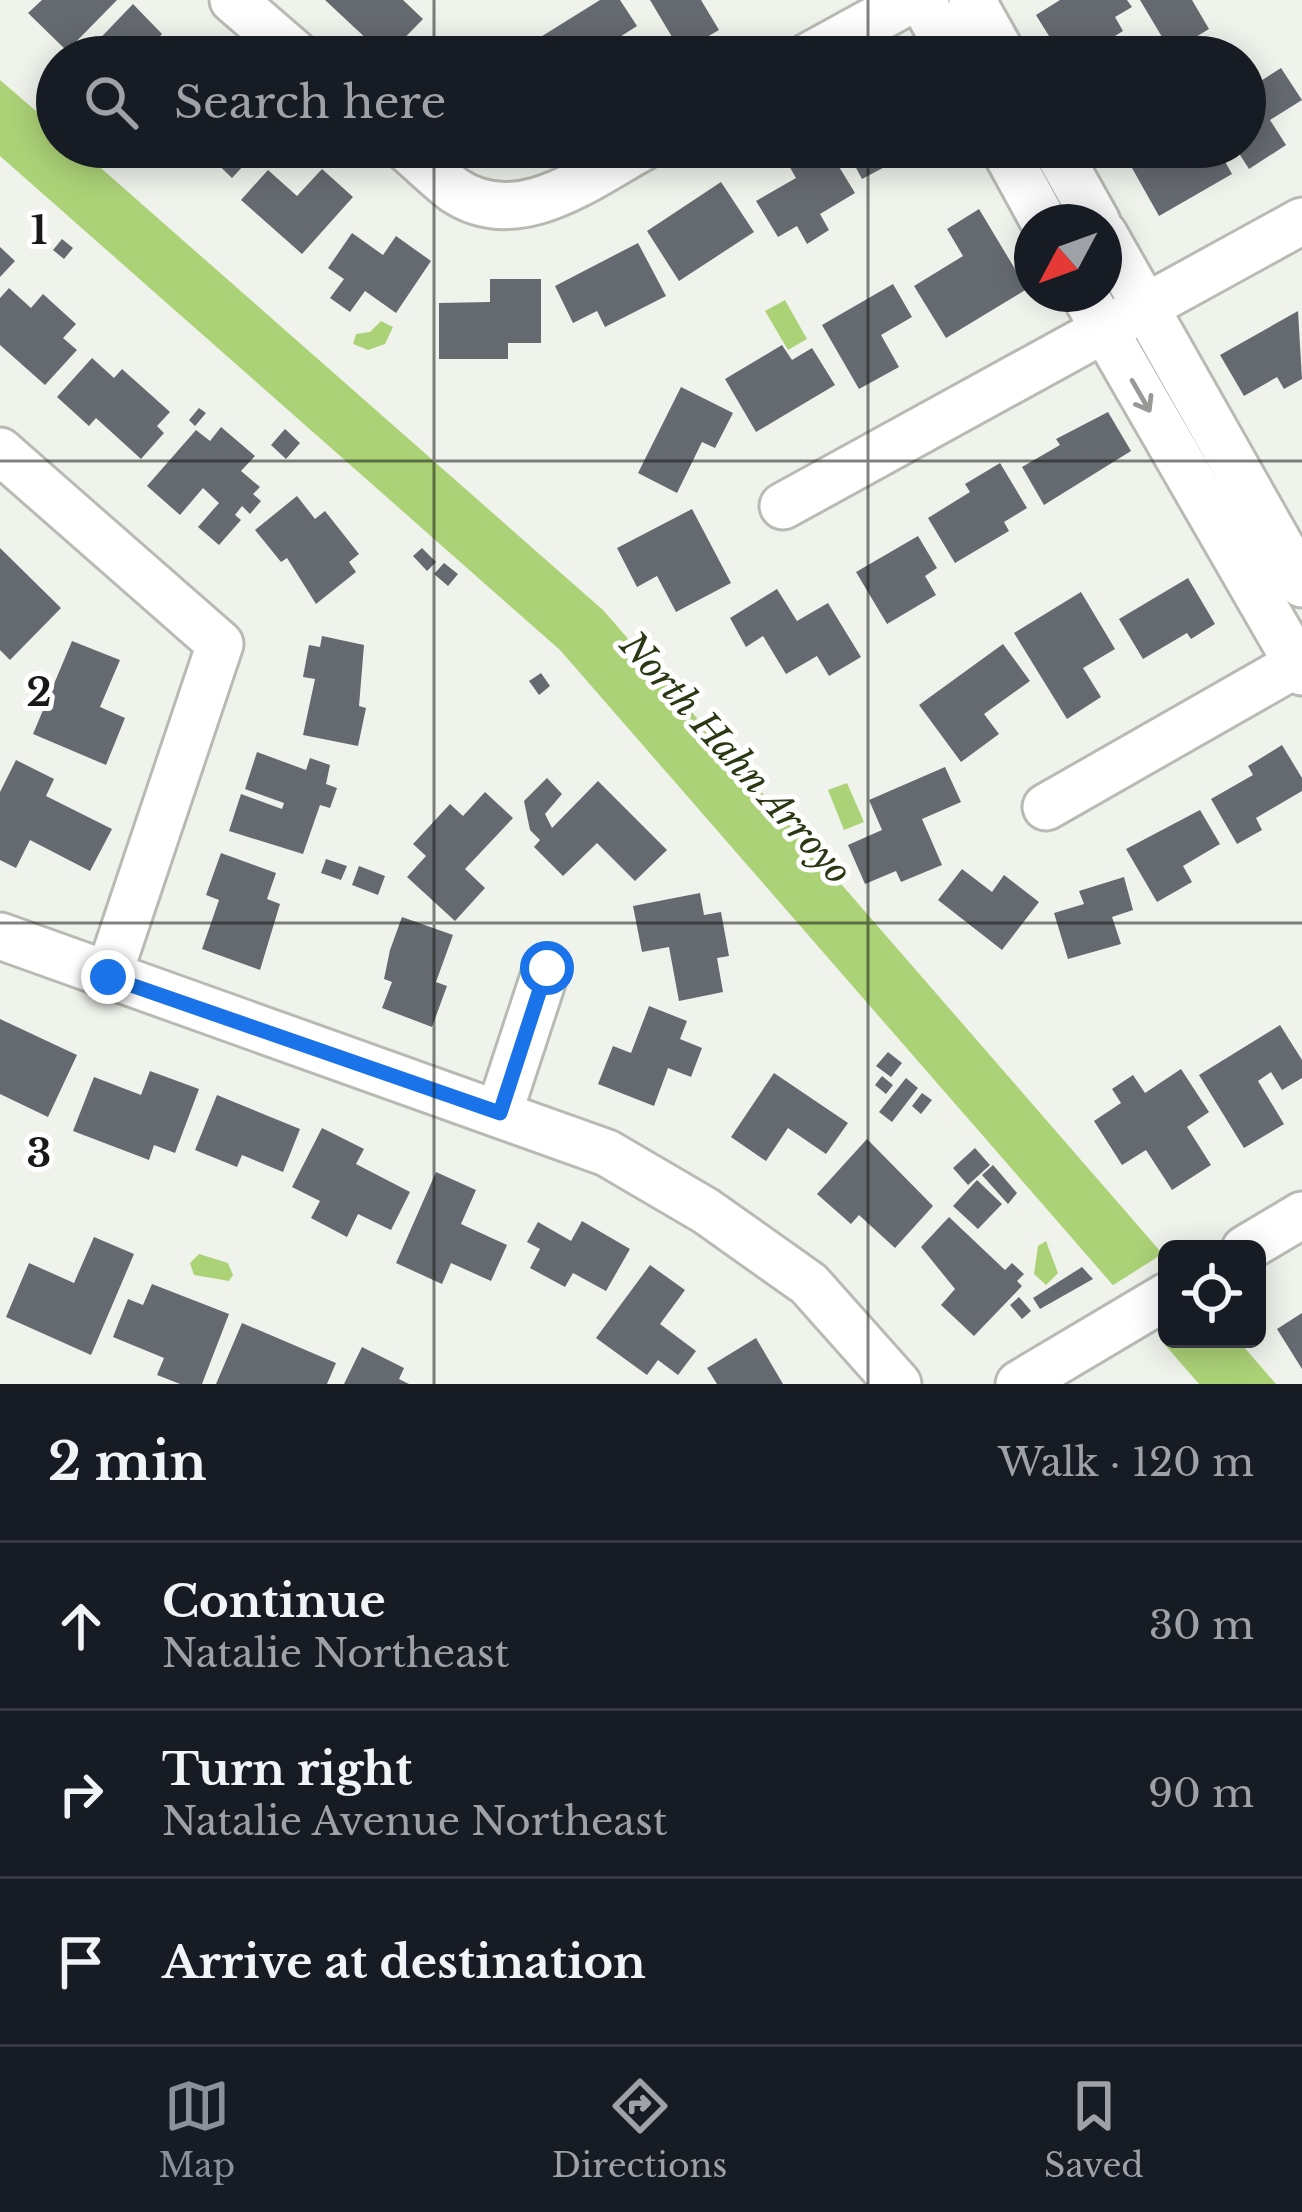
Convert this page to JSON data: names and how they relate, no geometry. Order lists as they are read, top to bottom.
{
  "water": ["North Hahn Arroyo"],
  "north": "bottom left",
  "page": {
    "search": "Search here",
    "heading": ["2 min", "Walk · 120 m"],
    "list": [
      ["Continue", "Natalie Northeast", "30 m"],
      ["Turn right", "Natalie Avenue Northeast", "90 m"],
      "Arrive at destination"
    ],
    "nav": ["Map", "Directions", "Saved"]
  },
  "grid": {
    "rows": ["1", "2", "3"]
  }
}
